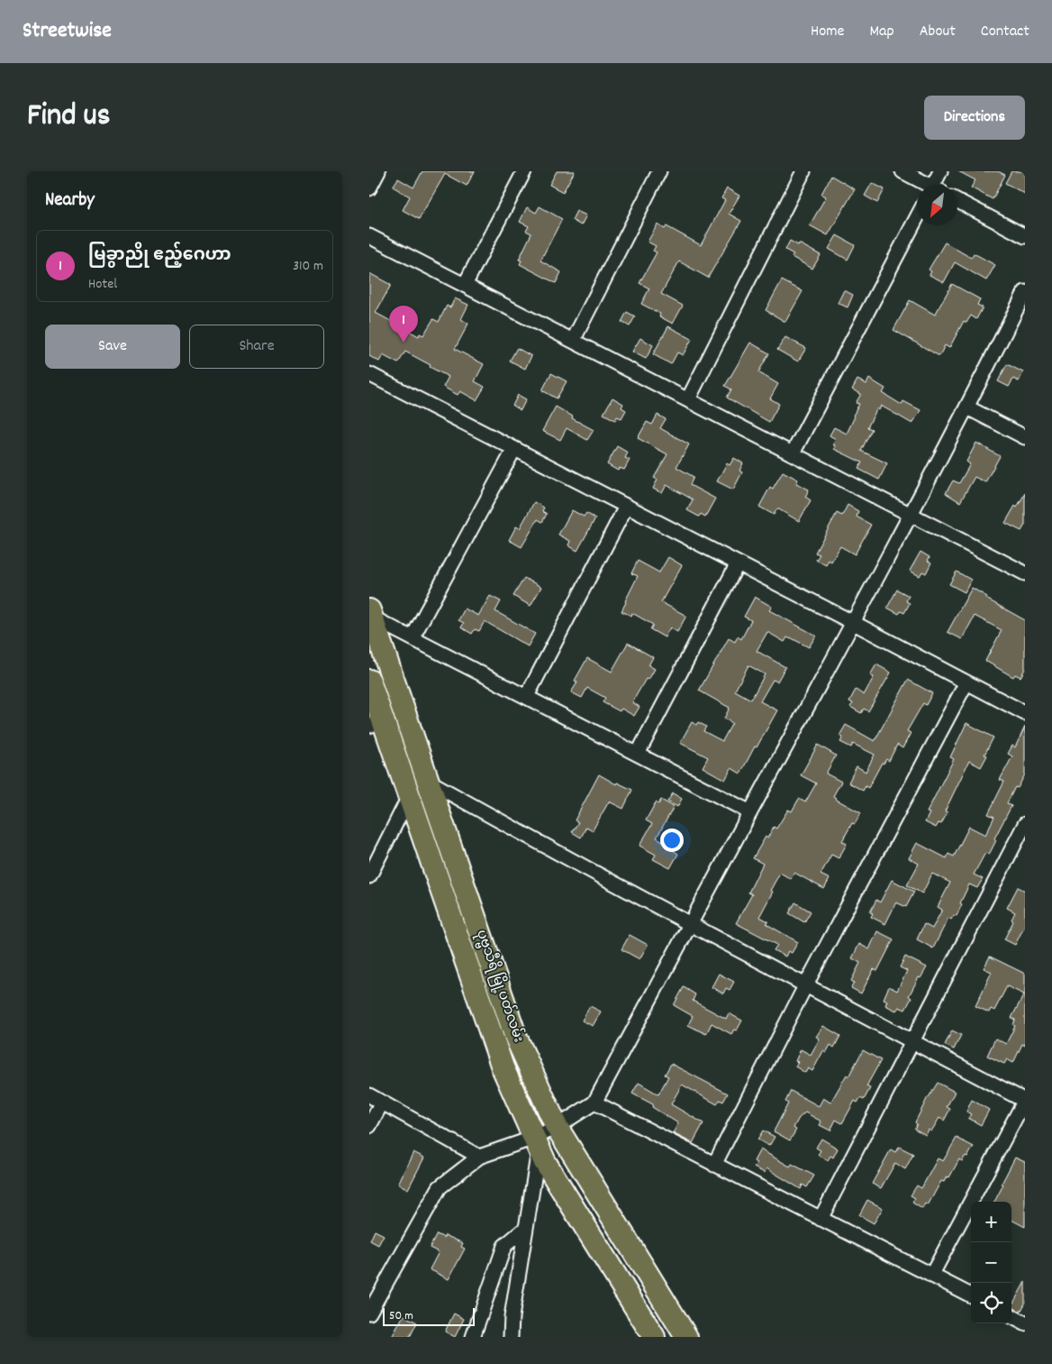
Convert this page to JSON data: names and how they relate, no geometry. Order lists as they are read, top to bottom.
{
  "streets": {
    "main road": ["ပုဗ္ဗသီရိ မြို့ပတ်လမ်း"]
  },
  "scale_bar": "50 m",
  "north": "bottom left",
  "page": {
    "header": "Streetwise",
    "nav": [
      "Home",
      "Map",
      "About",
      "Contact"
    ],
    "title": "Find us",
    "buttons": [
      "Directions",
      ["Save", "Share"]
    ],
    "heading": "Nearby",
    "list": [
      {
        "mark": "1",
        "name": "မြခွာညို ဧည့်ဂေဟာ",
        "note": "Hotel",
        "value": "310 m"
      }
    ],
    "pins": "1",
    "map_buttons": ["+", "−"],
    "scale": "50 m"
  }
}
